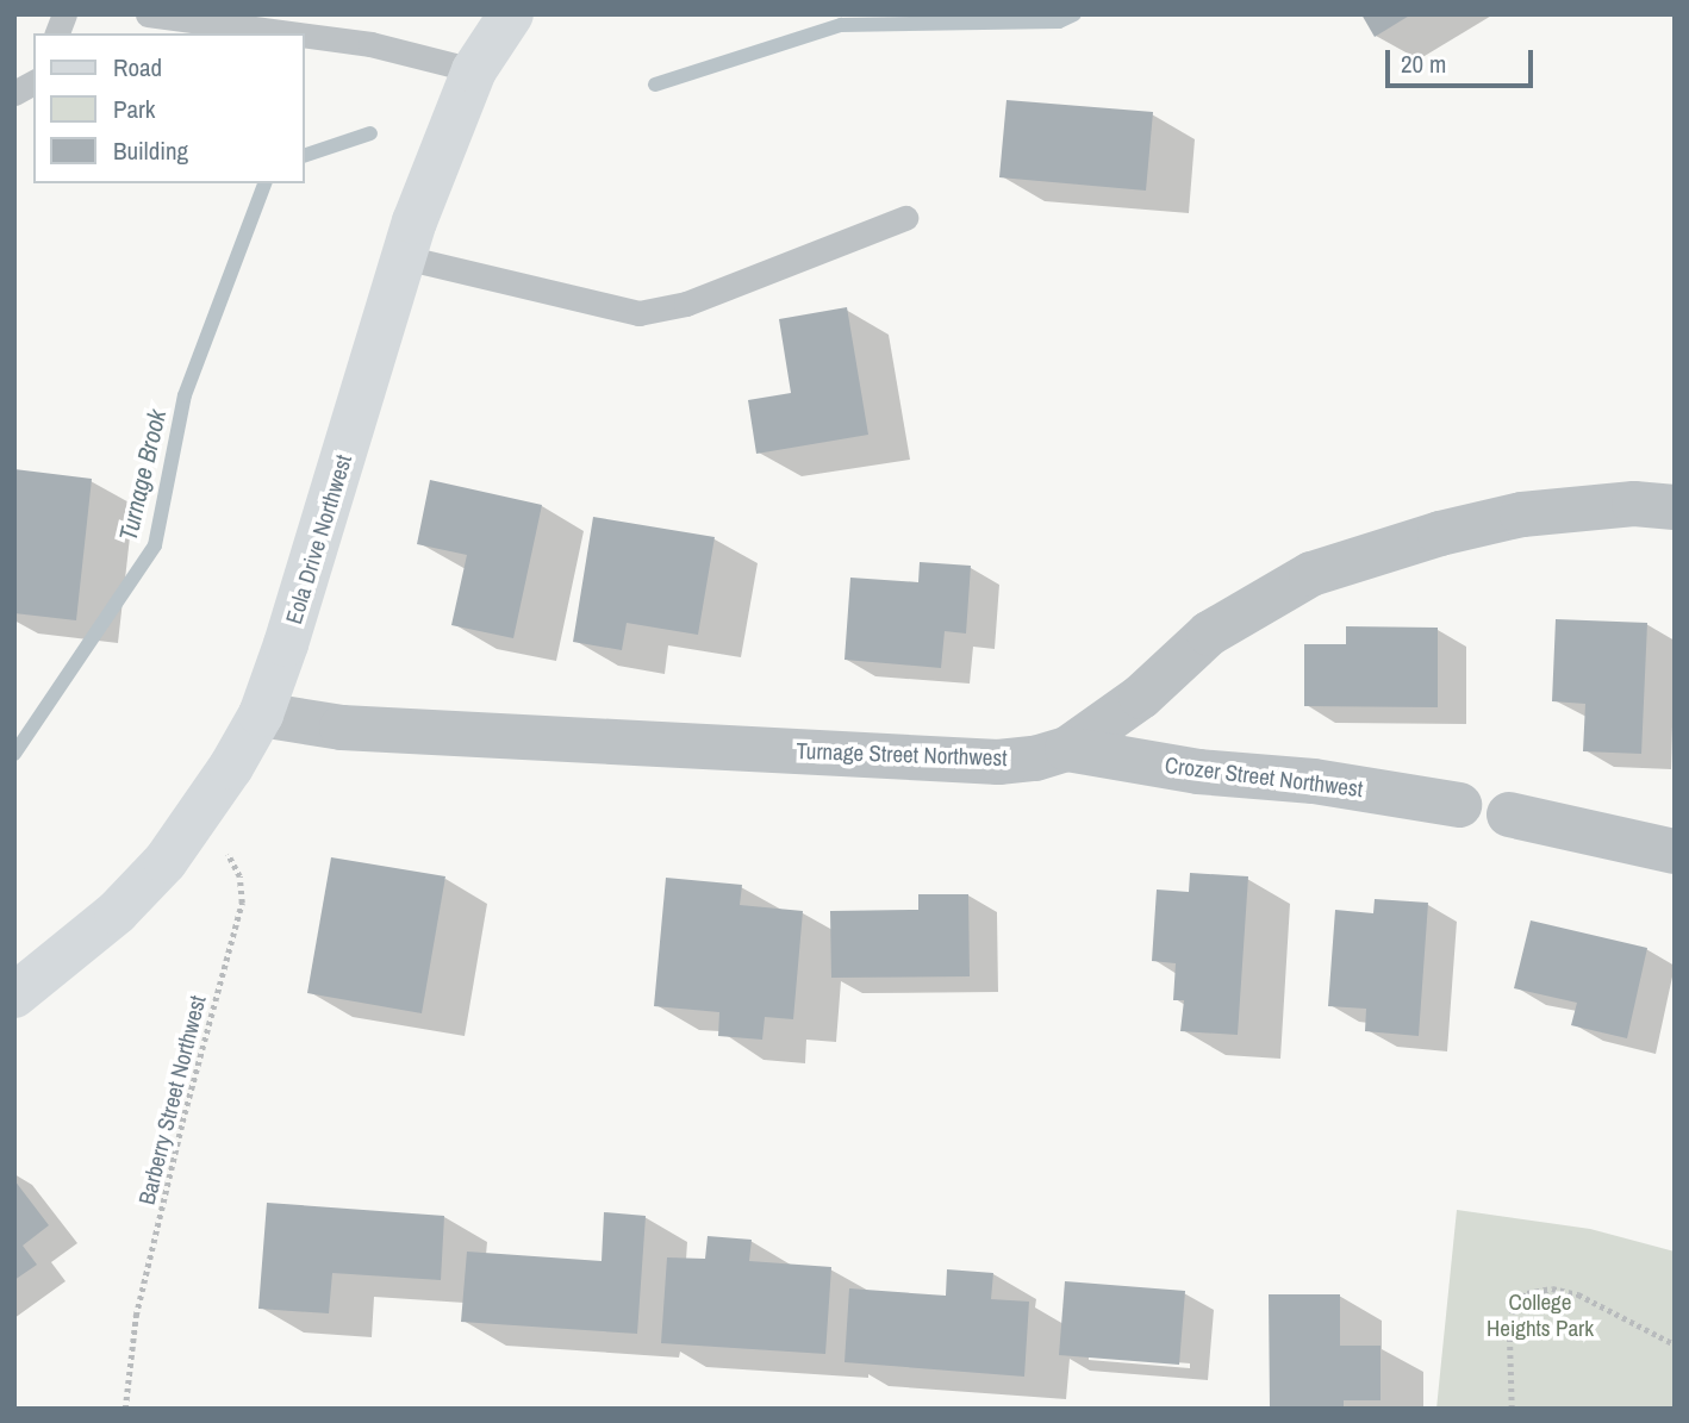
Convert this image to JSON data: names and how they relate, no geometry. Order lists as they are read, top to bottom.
{
  "streets": {
    "main road": ["Eola Drive Northwest"],
    "street": ["Turnage Street Northwest", "Crozer Street Northwest"],
    "path": ["Barberry Street Northwest"]
  },
  "crossings": [
    ["Eola Drive Northwest", "Turnage Street Northwest"],
    ["Eola Drive Northwest", "Barberry Street Northwest"],
    ["Turnage Street Northwest", "Crozer Street Northwest"]
  ],
  "water": ["Turnage Brook"],
  "parks": ["College Heights Park"],
  "legend": ["Road", "Park", "Building"],
  "scale_bar": "20 m"
}
